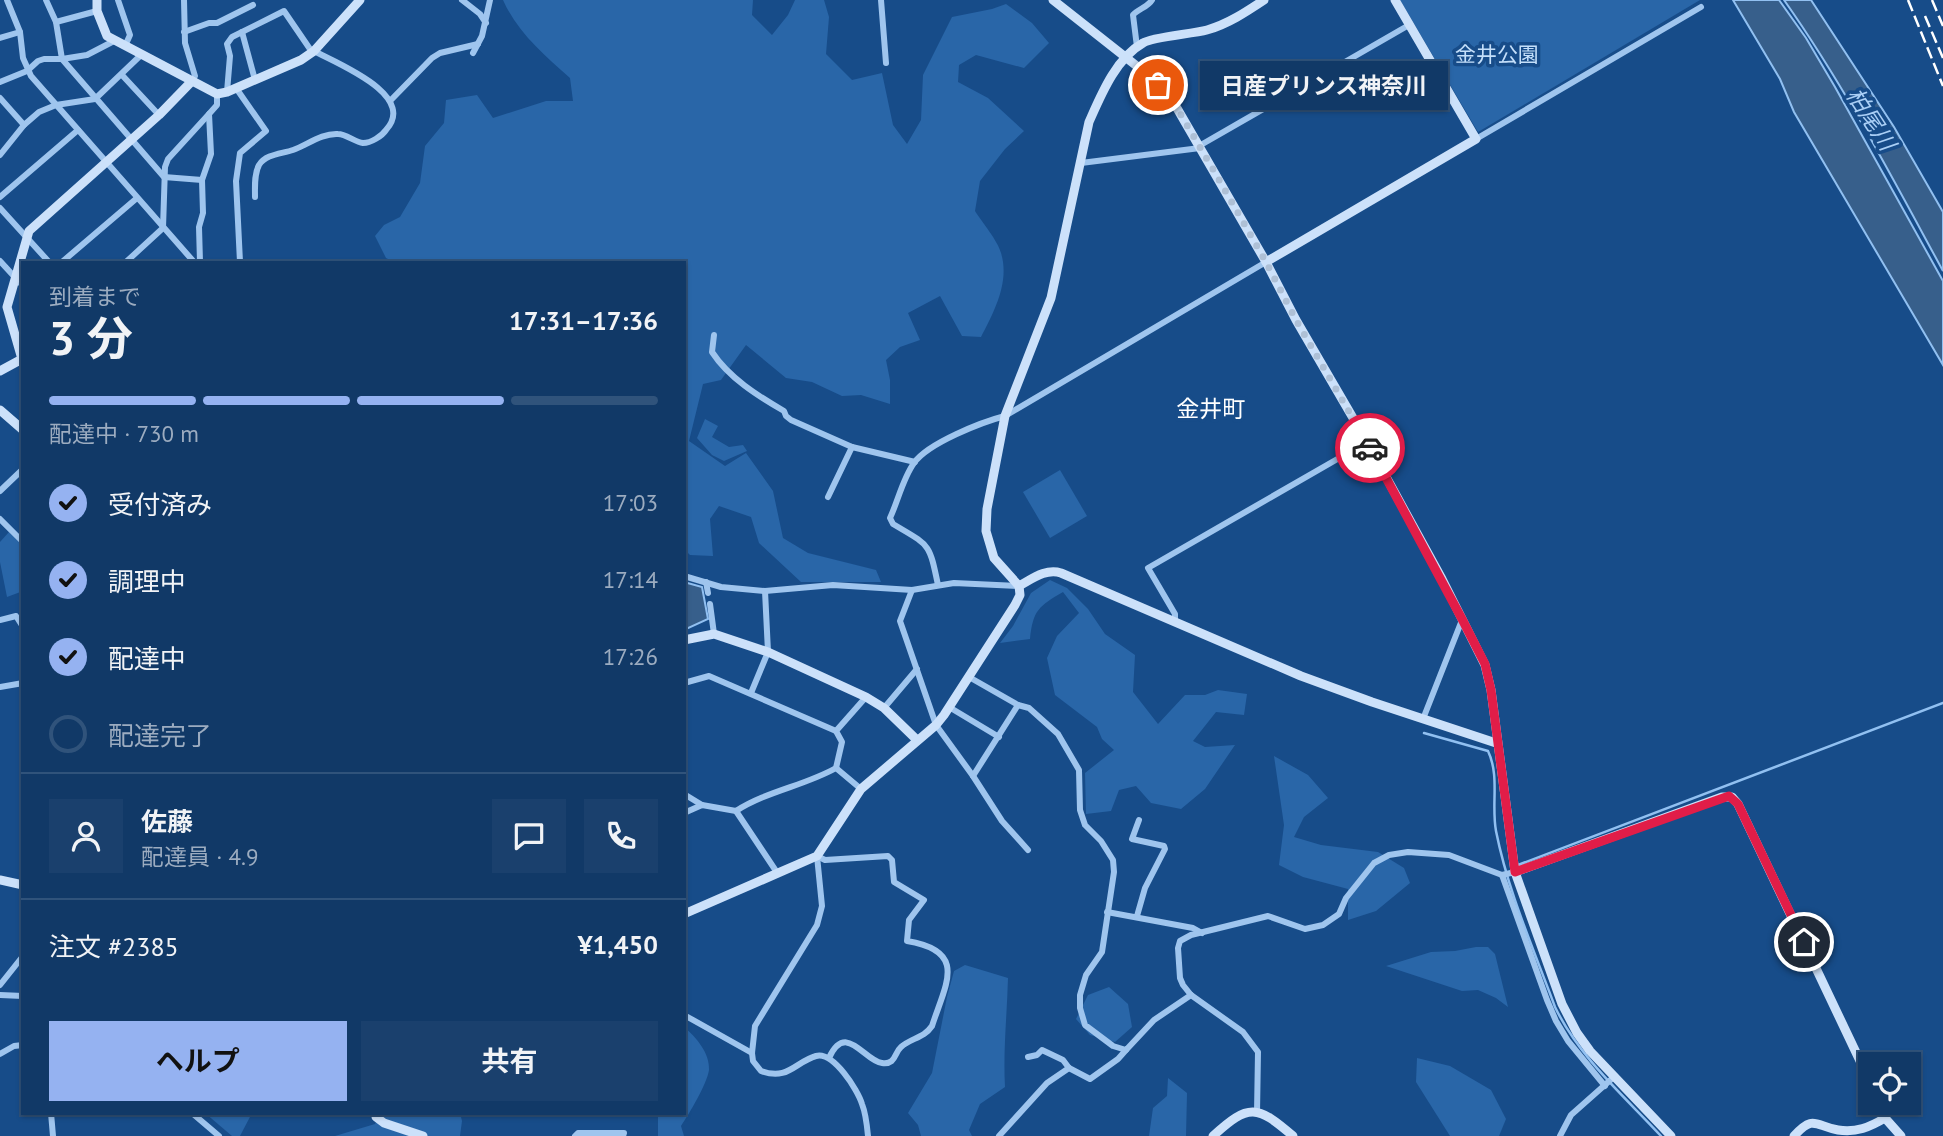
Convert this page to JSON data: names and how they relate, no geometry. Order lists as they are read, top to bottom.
{
  "districts": ["金井町"],
  "water": ["柏尾川"],
  "parks": ["金井公園"],
  "places": ["日産プリンス神奈川"],
  "page": {
    "bubble": "日産プリンス神奈川",
    "heading": ["3 分", "到着まで", "17:31–17:36"],
    "panel": [
      "佐藤",
      "配達員 · 4.9",
      "注文 #2385",
      "¥1,450"
    ],
    "bar": "配達中 · 730 m",
    "list": [
      ["受付済み", "17:03"],
      ["調理中", "17:14"],
      ["配達中", "17:26"],
      "配達完了"
    ],
    "buttons": ["ヘルプ", "共有"]
  }
}
